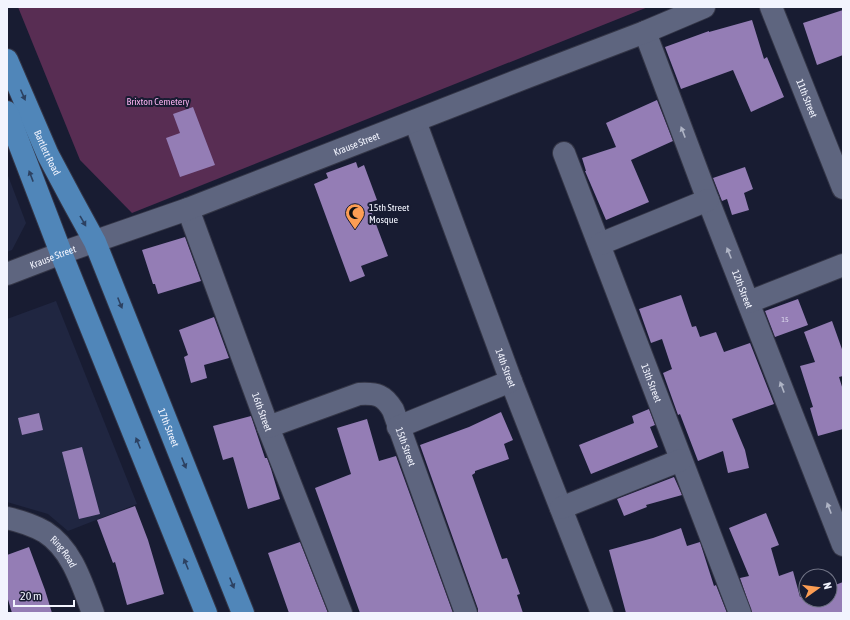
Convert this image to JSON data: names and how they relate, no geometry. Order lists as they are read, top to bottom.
{
  "streets": {
    "main road": ["Bartlett Road", "17th Street"],
    "street": [
      "11th Street",
      "Krause Street",
      "12th Street",
      "14th Street",
      "13th Street",
      "16th Street",
      "15th Street",
      "Ring Road"
    ]
  },
  "crossings": [
    ["Krause Street", "Bartlett Road"],
    ["Krause Street", "12th Street"],
    ["Krause Street", "14th Street"],
    ["Krause Street", "16th Street"],
    ["Krause Street", "17th Street"],
    ["Bartlett Road", "17th Street"],
    ["16th Street", "15th Street"]
  ],
  "one_way": ["12th Street"],
  "parks": ["Brixton Cemetery"],
  "places": {
    "mosque": ["15th Street Mosque"]
  },
  "house_numbers": ["15"],
  "scale_bar": "20 m",
  "north": "right"
}
